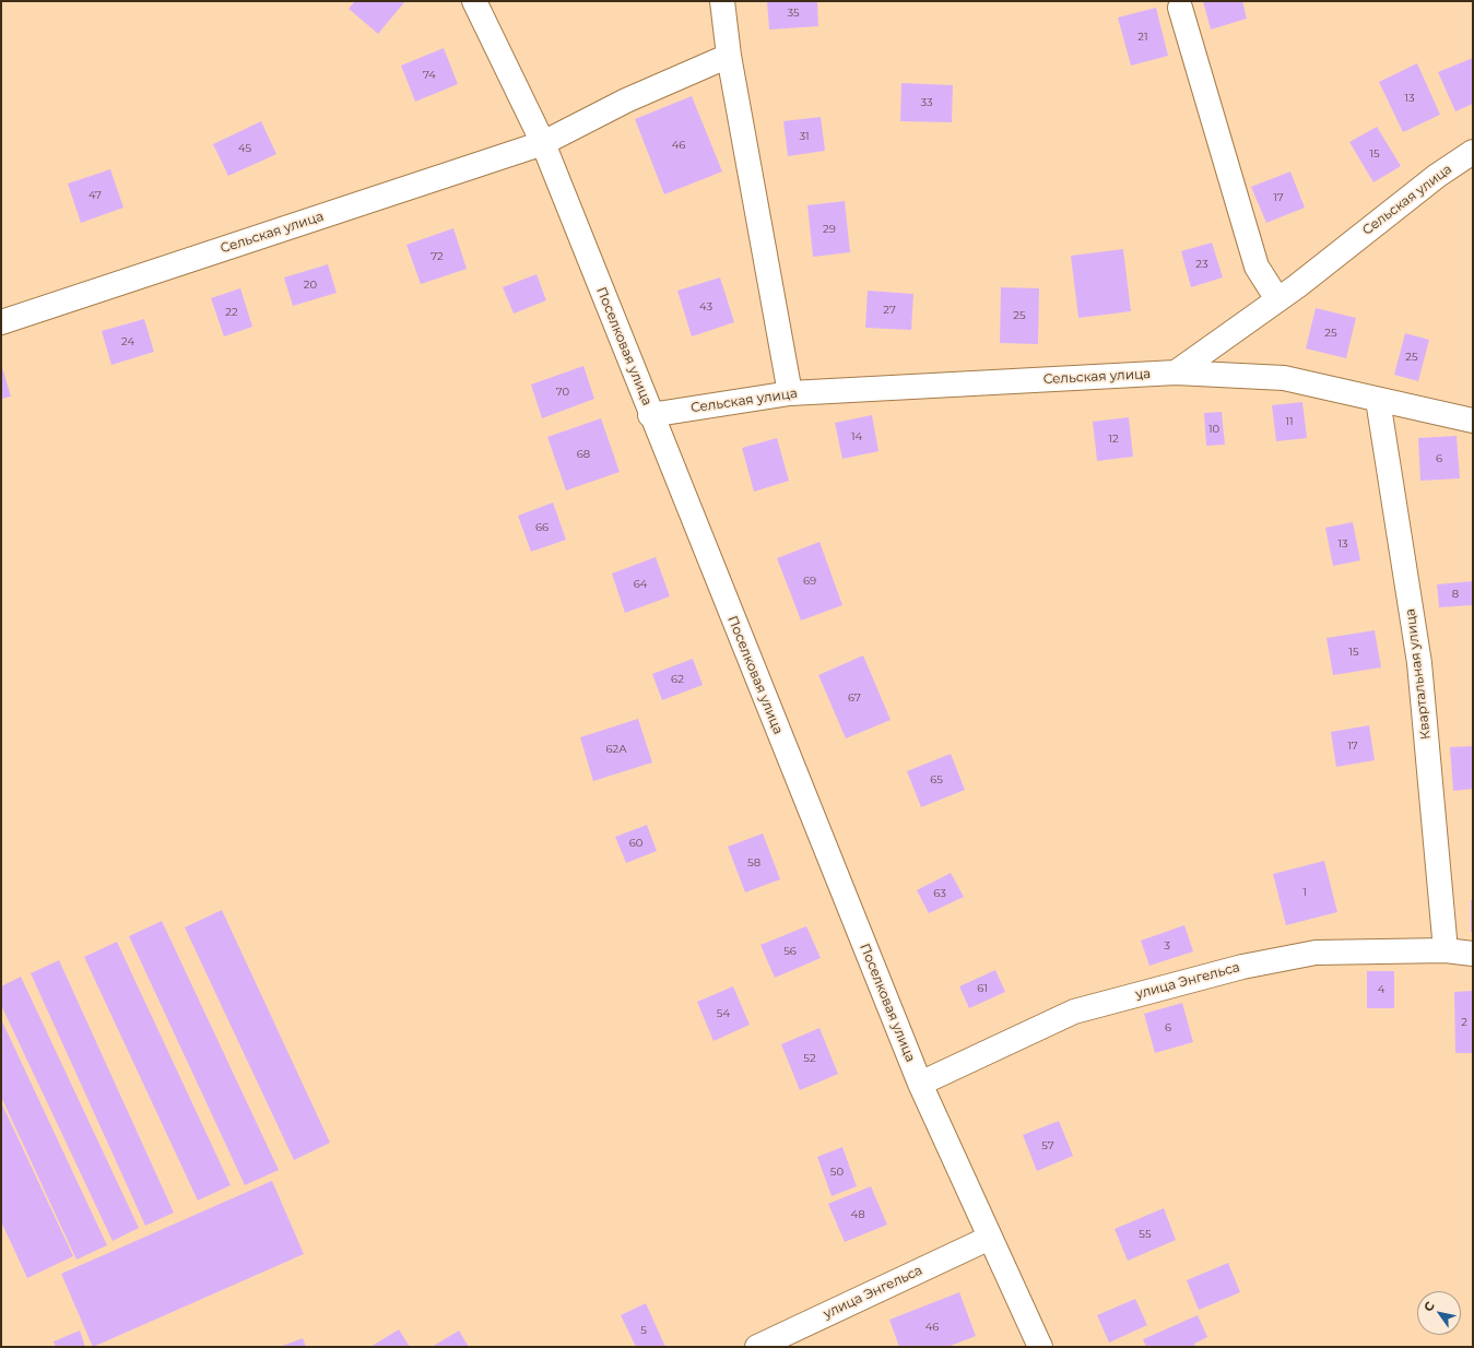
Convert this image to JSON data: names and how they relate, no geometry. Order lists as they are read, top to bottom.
{
  "streets": {
    "street": [
      "Сельская улица",
      "Поселковая улица",
      "Квартальная улица",
      "улица Энгельса"
    ]
  },
  "crossings": [
    ["Сельская улица", "Поселковая улица"],
    ["Поселковая улица", "улица Энгельса"],
    ["Квартальная улица", "улица Энгельса"]
  ],
  "house_numbers": [
    "35",
    "21",
    "74",
    "13",
    "33",
    "31",
    "46",
    "45",
    "15",
    "47",
    "17",
    "29",
    "72",
    "23",
    "20",
    "43",
    "27",
    "22",
    "25",
    "25",
    "24",
    "25",
    "70",
    "11",
    "10",
    "14",
    "12",
    "68",
    "6",
    "66",
    "13",
    "69",
    "64",
    "8",
    "15",
    "62",
    "67",
    "17",
    "62А",
    "65",
    "60",
    "58",
    "1",
    "63",
    "3",
    "56",
    "61",
    "4",
    "54",
    "2",
    "6",
    "52",
    "57",
    "50",
    "48",
    "55",
    "46",
    "5"
  ],
  "north": "top left"
}
